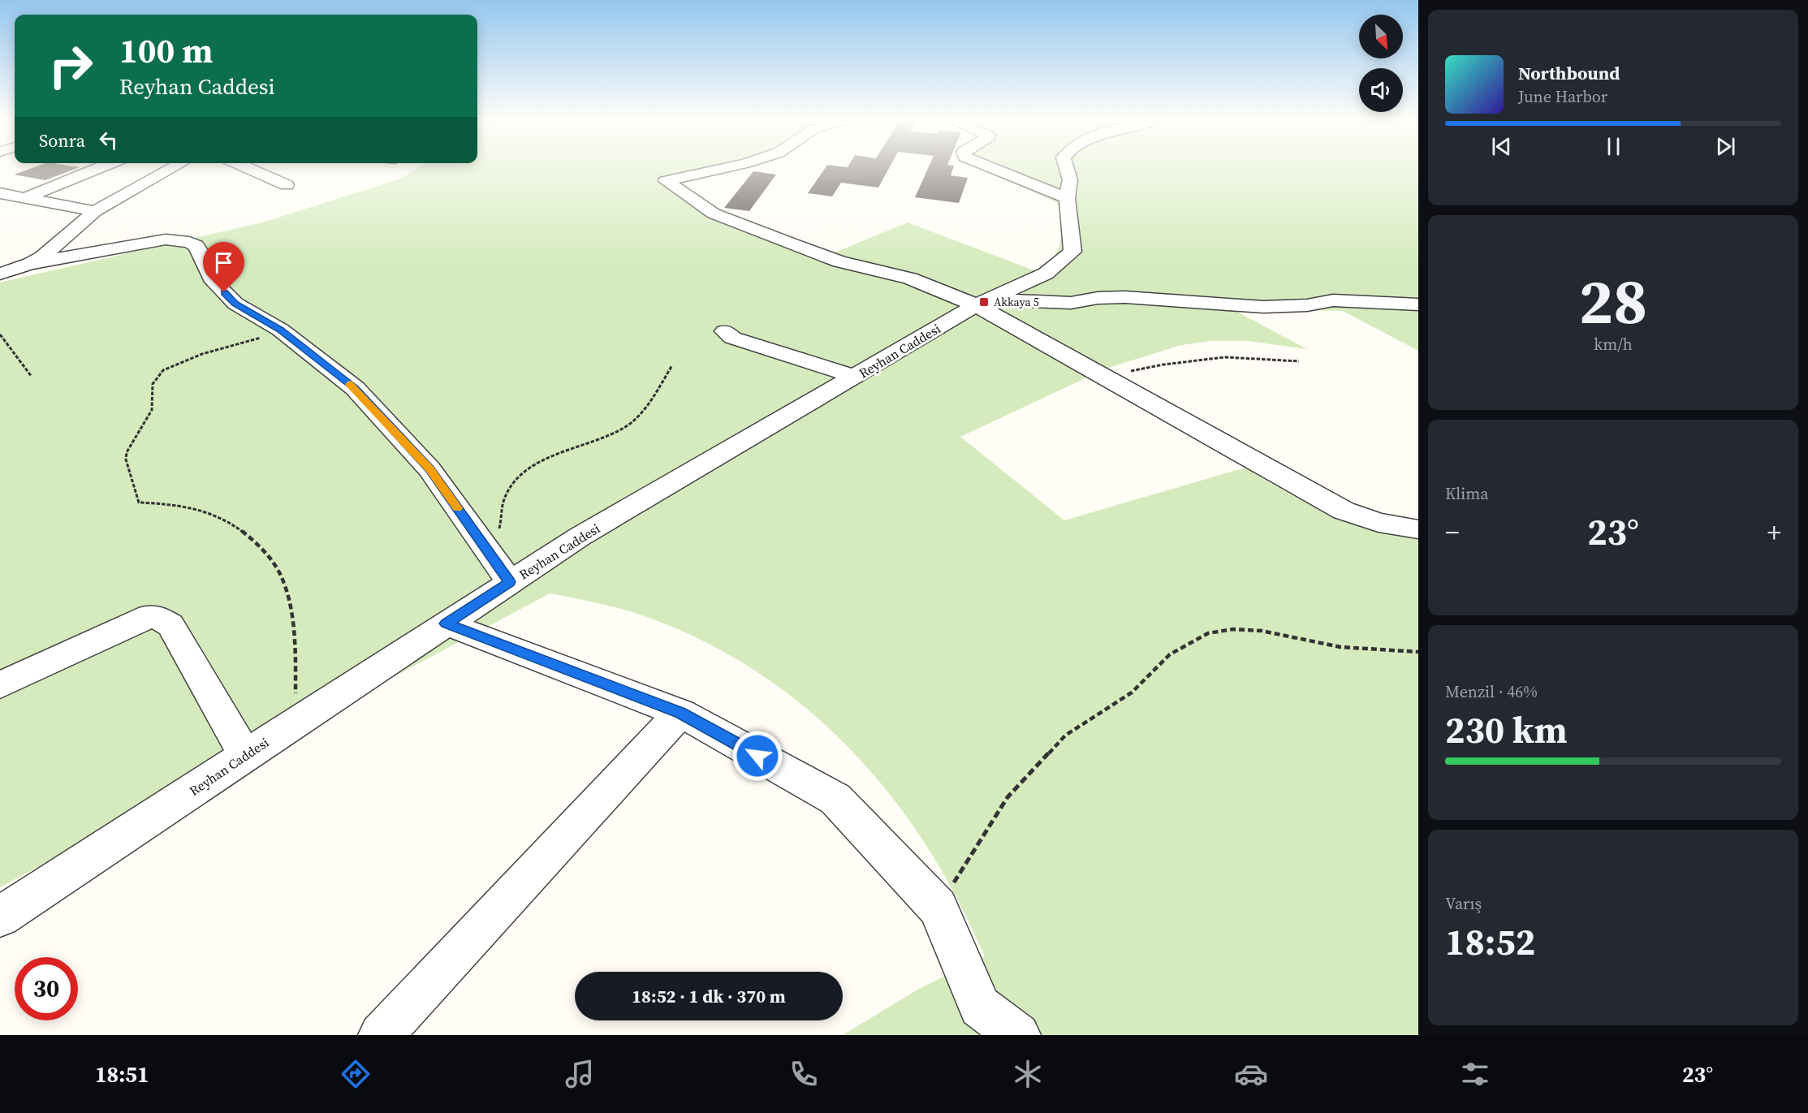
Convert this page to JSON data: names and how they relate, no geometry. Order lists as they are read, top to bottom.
{
  "streets": {
    "street": ["Reyhan Caddesi"]
  },
  "places": {
    "transit": ["Akkaya 5"]
  },
  "north": "bottom right",
  "page": {
    "turn": ["100 m", "Reyhan Caddesi"],
    "song": ["Northbound", "June Harbor"],
    "then": "Sonra",
    "tile": [
      ["28", "km/h"],
      "Klima",
      ["Menzil · 46%", "230 km"],
      ["Varış", "18:52"]
    ],
    "heat": ["−", "23°", "+"],
    "limit": "30",
    "trip": "18:52 · 1 dk · 370 m",
    "tabs": ["18:51", "23°"]
  }
}
